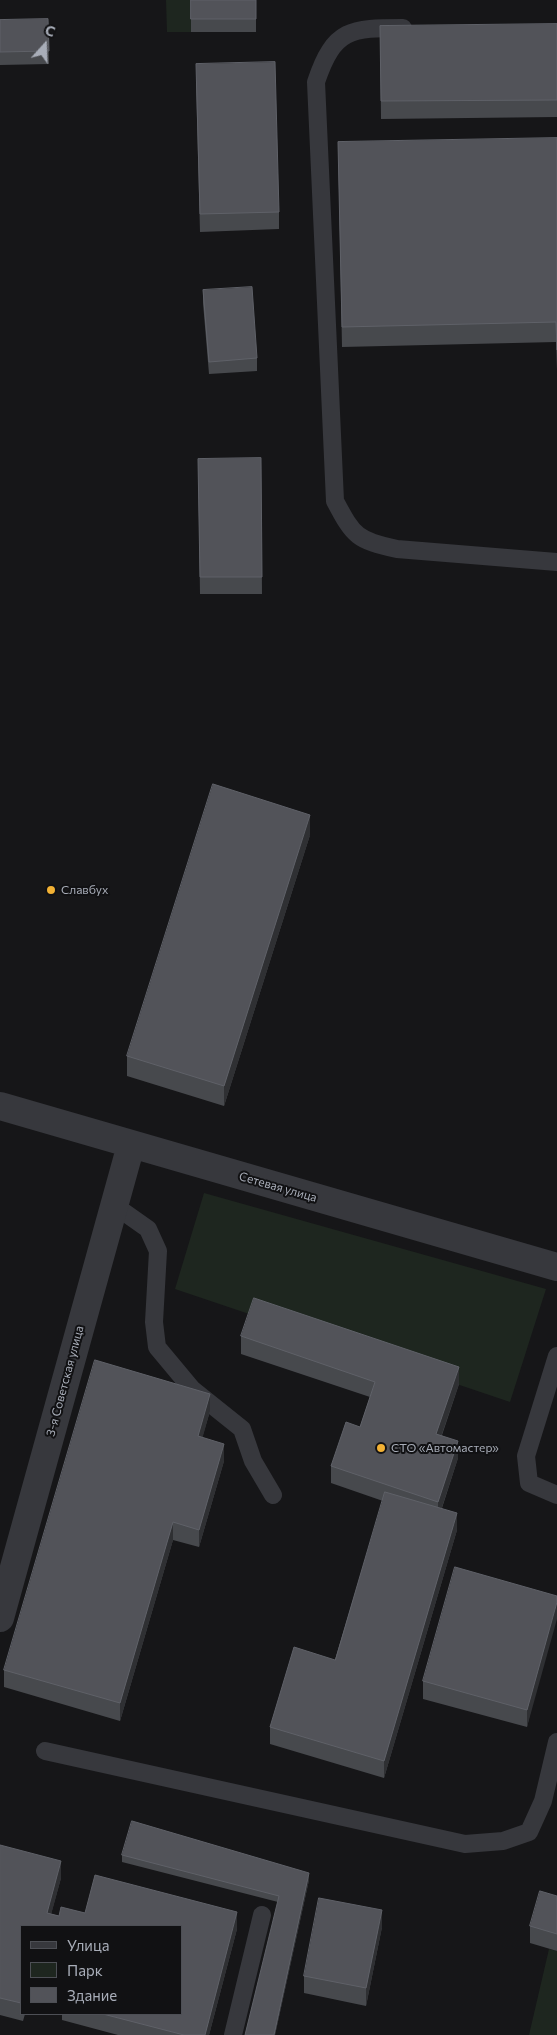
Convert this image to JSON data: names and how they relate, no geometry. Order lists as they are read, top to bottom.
{
  "streets": {
    "street": ["Сетевая улица", "3-я Советская улица"]
  },
  "crossings": [
    ["Сетевая улица", "3-я Советская улица"]
  ],
  "places": ["Славбух", "СТО «Автомастер»"],
  "legend": ["Улица", "Парк", "Здание"],
  "north": "top"
}
